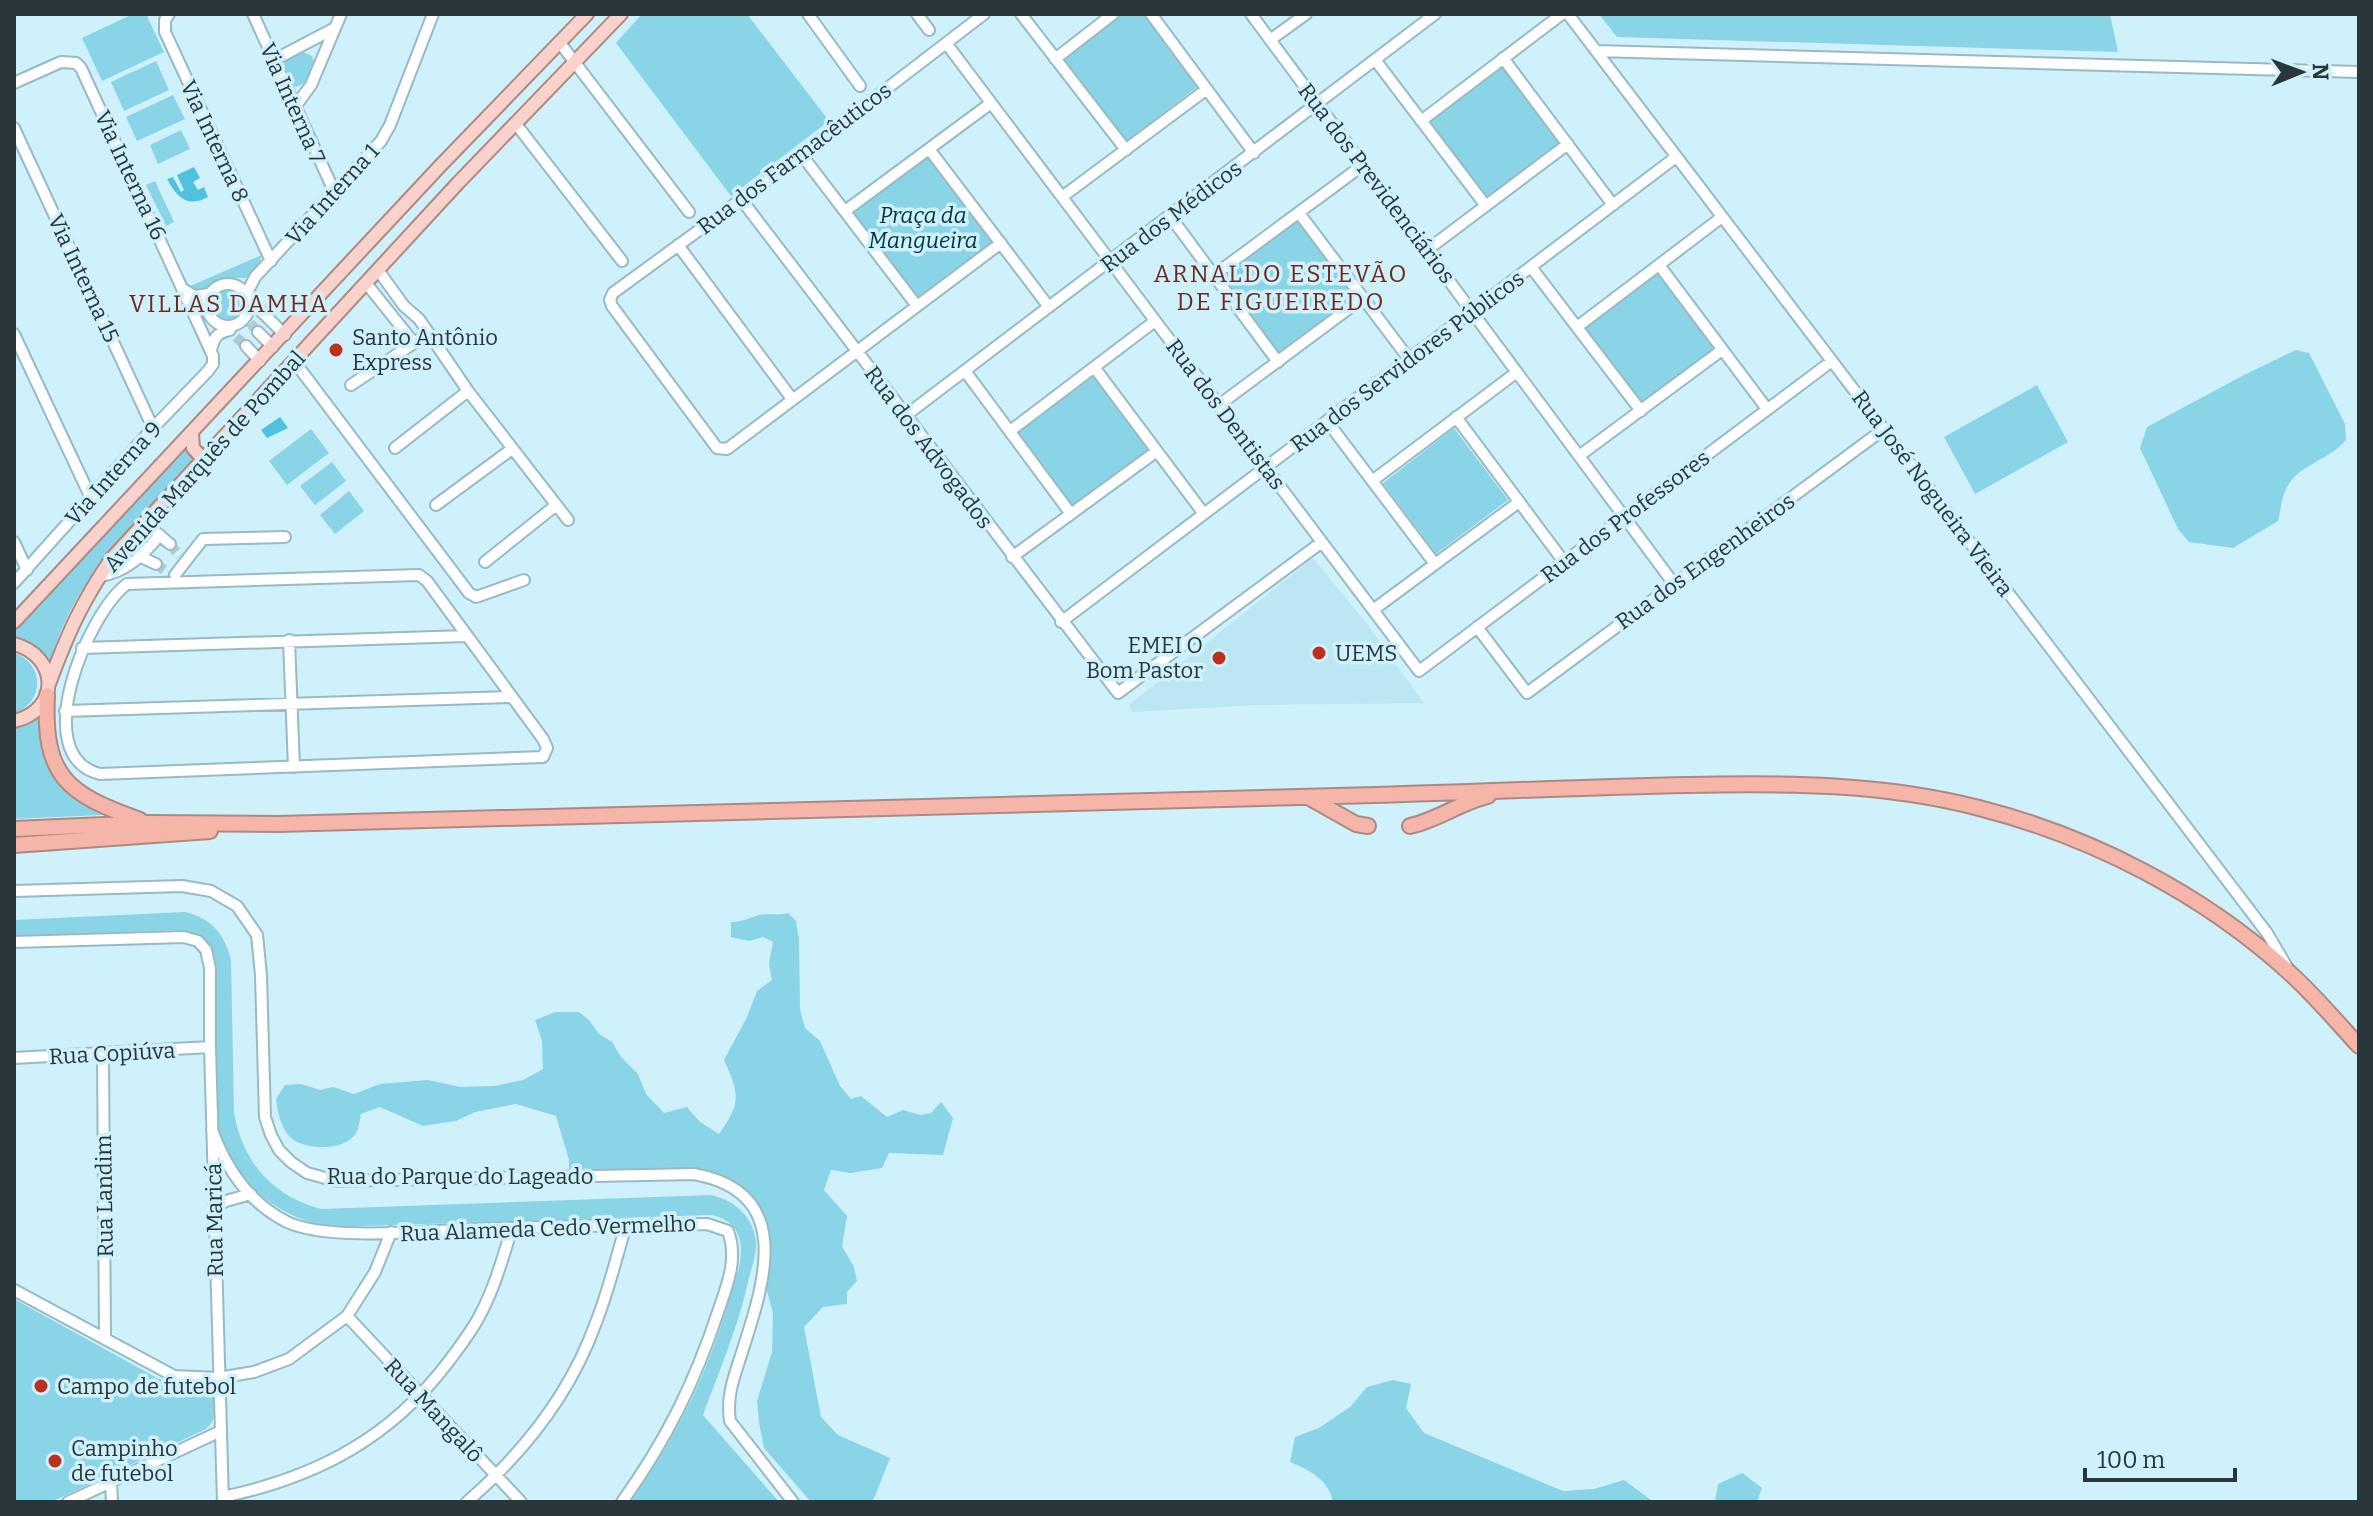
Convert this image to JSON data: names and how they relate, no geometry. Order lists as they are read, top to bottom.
{
  "streets": {
    "main road": ["Avenida Marquês de Pombal"],
    "street": [
      "Via Interna 7",
      "Via Interna 8",
      "Rua dos Farmacêuticos",
      "Via Interna 16",
      "Rua dos Previdenciários",
      "Via Interna 1",
      "Rua dos Médicos",
      "Via Interna 15",
      "Rua dos Servidores Públicos",
      "Rua dos Dentistas",
      "Rua dos Advogados",
      "Via Interna 9",
      "Rua José Nogueira Vieira",
      "Rua dos Professores",
      "Rua dos Engenheiros",
      "Rua Copiúva",
      "Rua do Parque do Lageado",
      "Rua Landim",
      "Rua Maricá",
      "Rua Alameda Cedo Vermelho",
      "Rua Mangalô"
    ]
  },
  "crossings": [
    ["Via Interna 7", "Via Interna 1"],
    ["Via Interna 8", "Via Interna 1"],
    ["Rua dos Farmacêuticos", "Rua dos Dentistas"],
    ["Rua dos Farmacêuticos", "Rua dos Advogados"],
    ["Via Interna 16", "Via Interna 9"],
    ["Rua dos Previdenciários", "Rua dos Médicos"],
    ["Rua dos Previdenciários", "Rua dos Servidores Públicos"],
    ["Rua dos Previdenciários", "Rua dos Professores"],
    ["Rua dos Previdenciários", "Rua dos Engenheiros"],
    ["Rua dos Médicos", "Rua dos Dentistas"],
    ["Rua dos Médicos", "Rua dos Advogados"],
    ["Via Interna 15", "Via Interna 9"],
    ["Rua dos Servidores Públicos", "Rua dos Dentistas"],
    ["Rua dos Servidores Públicos", "Rua dos Advogados"],
    ["Rua dos Servidores Públicos", "Rua José Nogueira Vieira"],
    ["Rua dos Dentistas", "Rua dos Advogados"],
    ["Rua dos Dentistas", "Rua dos Professores"],
    ["Rua José Nogueira Vieira", "Rua dos Professores"],
    ["Rua José Nogueira Vieira", "Rua dos Engenheiros"],
    ["Rua dos Professores", "Rua dos Engenheiros"],
    ["Rua Copiúva", "Rua Landim"],
    ["Rua Copiúva", "Rua Maricá"],
    ["Rua Maricá", "Rua Alameda Cedo Vermelho"]
  ],
  "districts": ["ARNALDO ESTEVÃO DE FIGUEIREDO", "VILLAS DAMHA"],
  "parks": ["Praça da Mangueira"],
  "places": [
    "Santo Antônio Express",
    "UEMS",
    "EMEI O Bom Pastor",
    "Campo de futebol",
    "Campinho de futebol"
  ],
  "scale_bar": "100 m",
  "north": "right"
}
